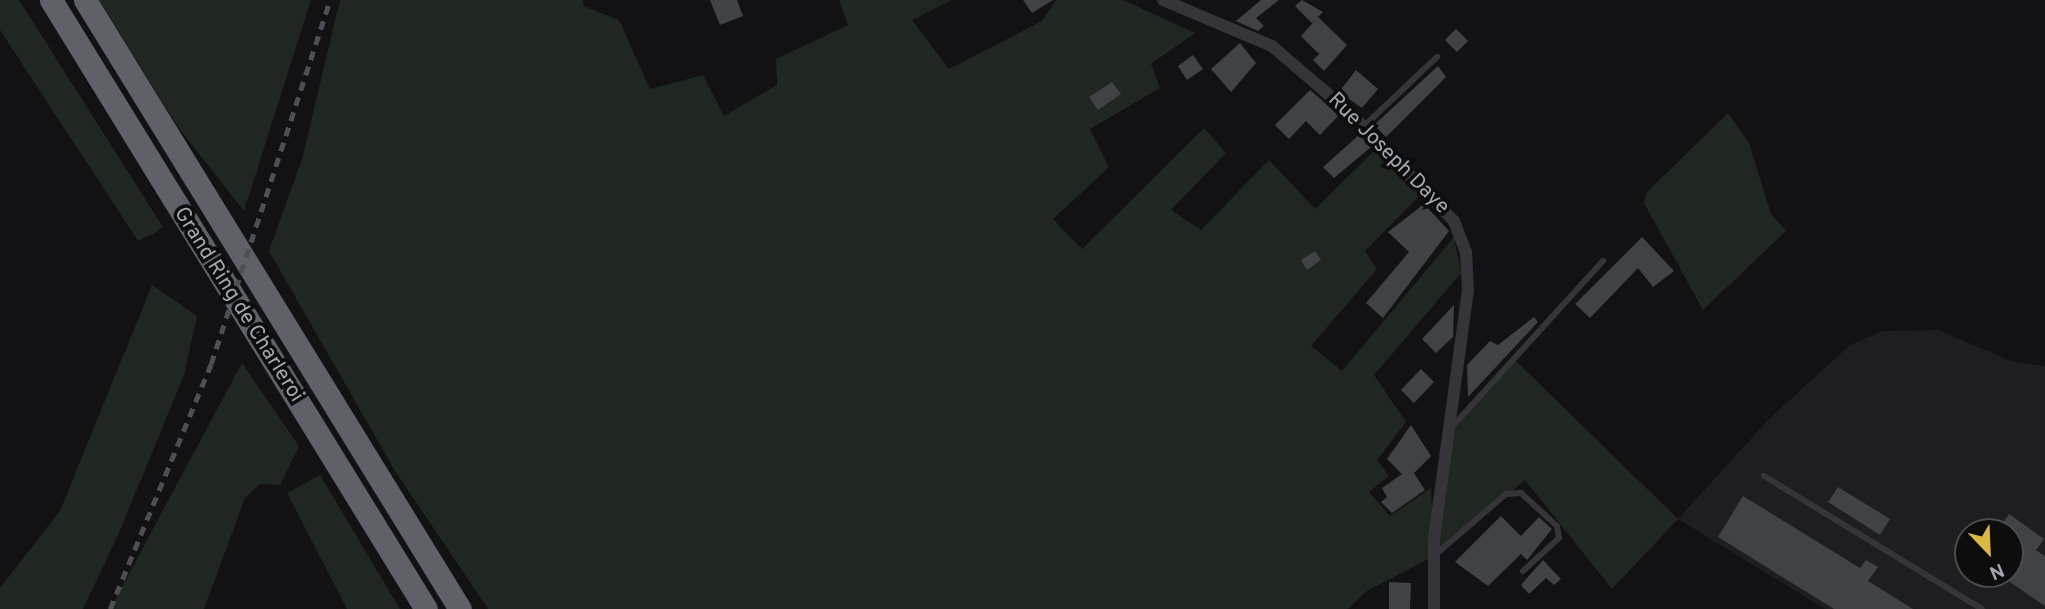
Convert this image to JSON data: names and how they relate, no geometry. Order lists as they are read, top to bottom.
{
  "streets": {
    "highway": ["Grand Ring de Charleroi"],
    "street": ["Rue Joseph Daye"]
  },
  "north": "bottom right"
}
